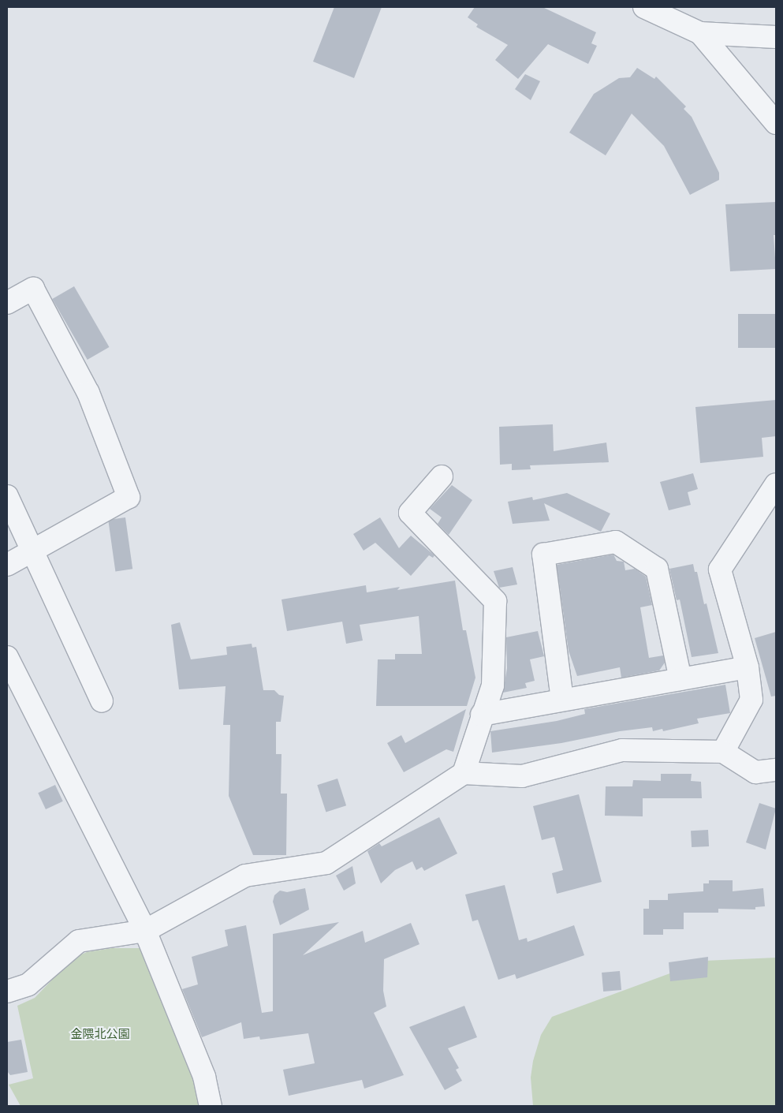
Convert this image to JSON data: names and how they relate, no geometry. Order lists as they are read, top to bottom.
{
  "parks": ["金隈北公園"]
}
